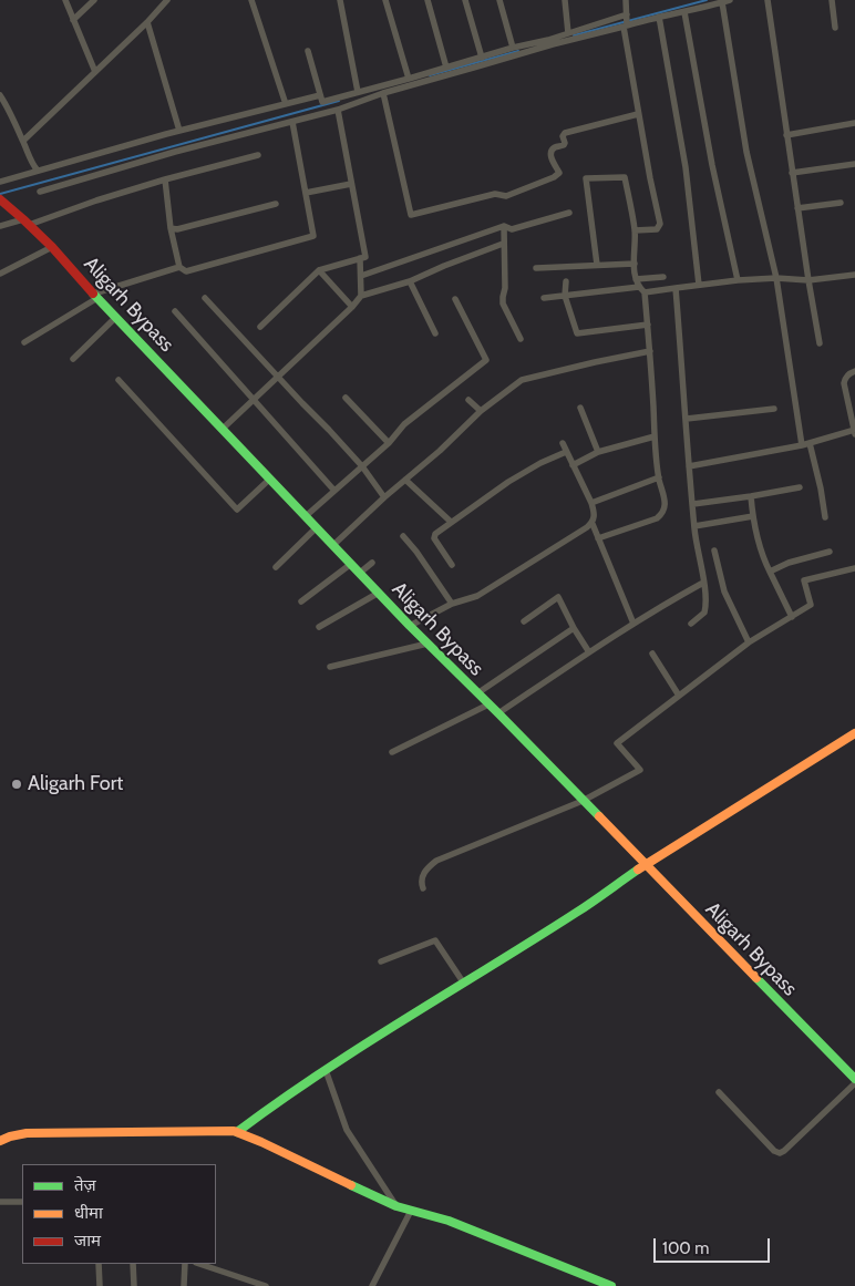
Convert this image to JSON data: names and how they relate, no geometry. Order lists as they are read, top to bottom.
{
  "streets": {
    "street": ["Aligarh Bypass"]
  },
  "places": ["Aligarh Fort"],
  "legend": ["तेज़", "धीमा", "जाम"],
  "scale_bar": "100 m"
}
